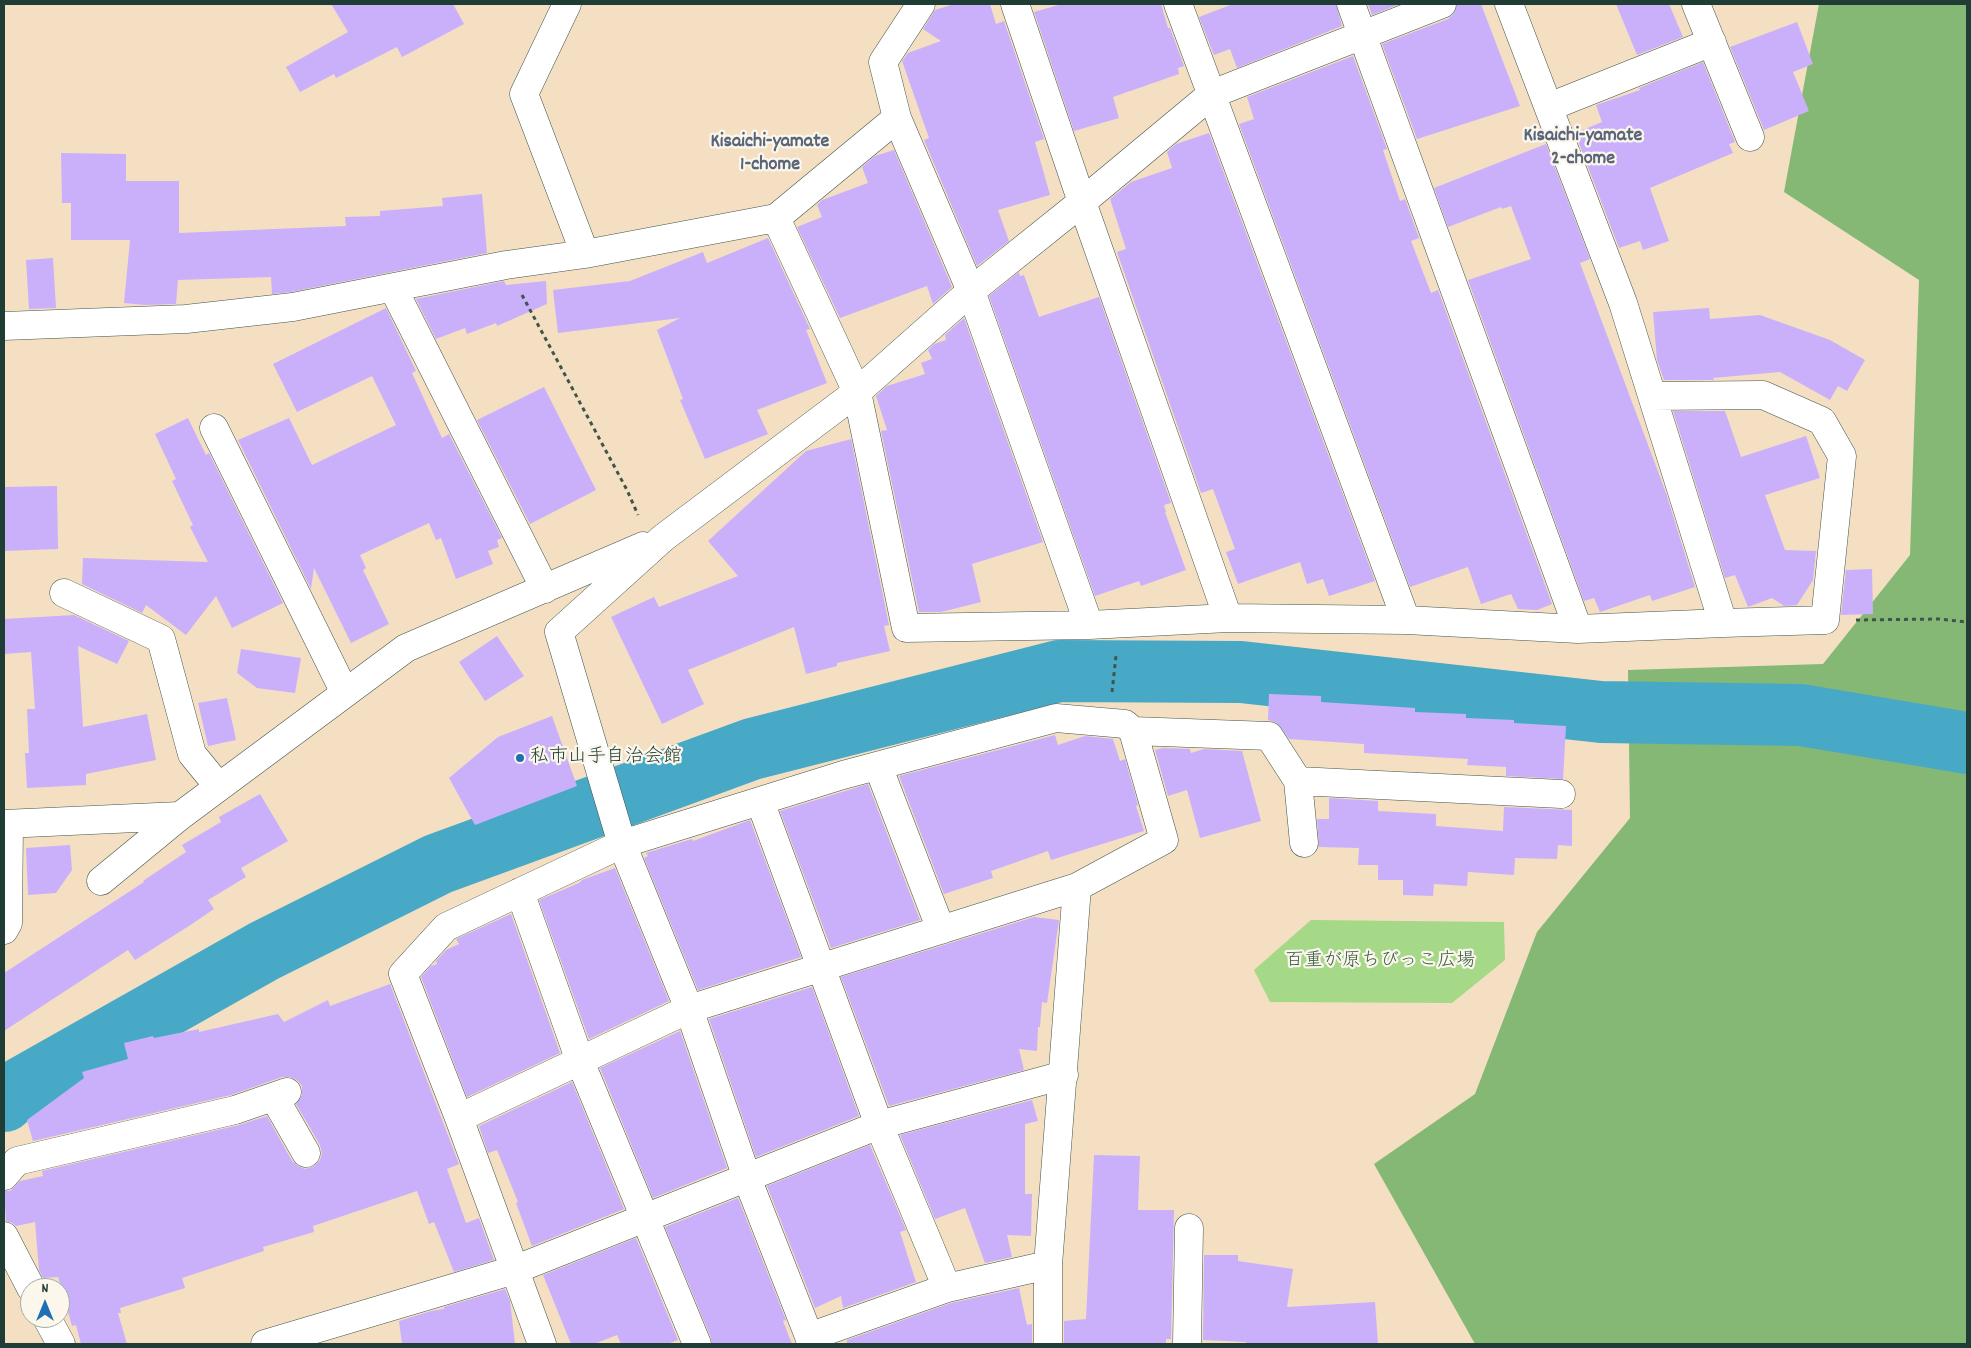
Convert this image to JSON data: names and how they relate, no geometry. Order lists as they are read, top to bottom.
{
  "districts": ["Kisaichi-yamate 2-chome", "Kisaichi-yamate 1-chome"],
  "parks": ["百重が原ちびっこ広場"],
  "places": ["私市山手自治会館"],
  "north": "top"
}
